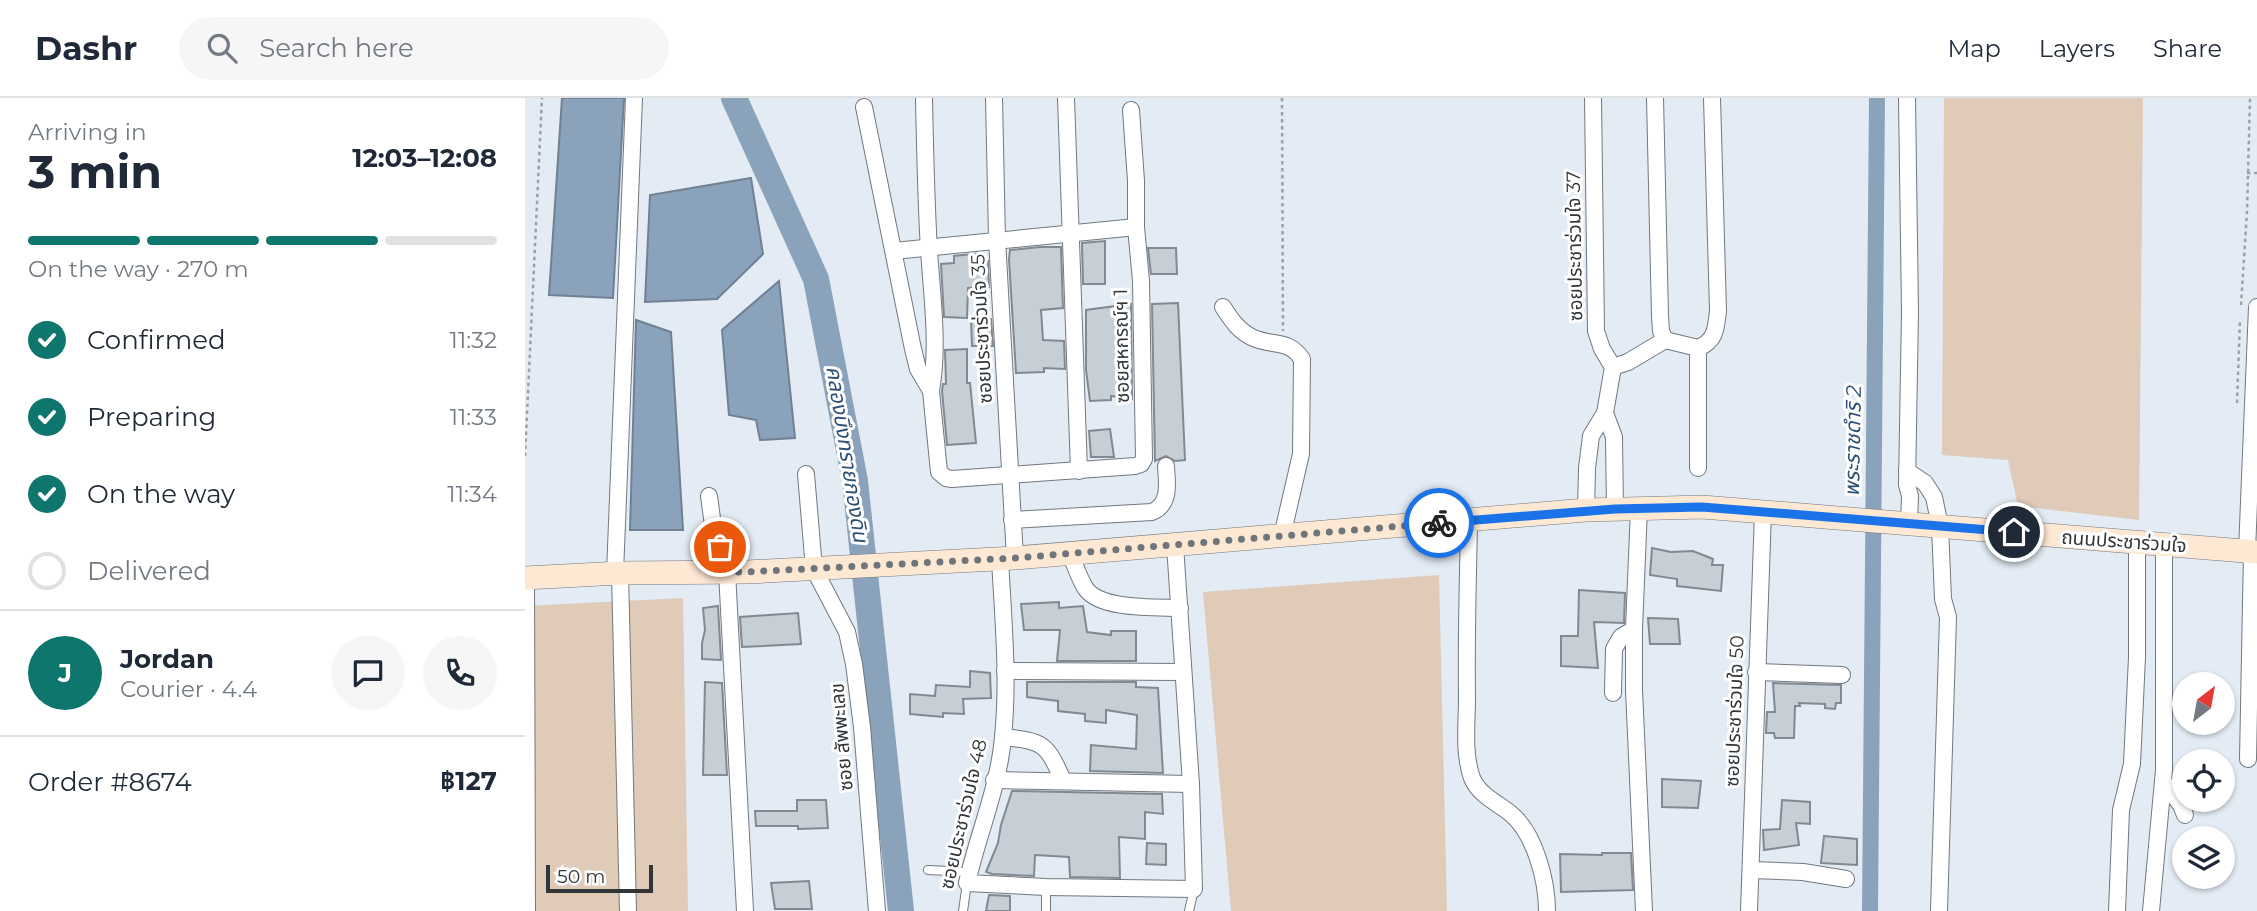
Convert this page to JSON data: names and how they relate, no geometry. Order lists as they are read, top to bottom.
{
  "streets": {
    "main road": ["ถนนประชาร่วมใจ"],
    "street": [
      "ซอยประชาร่วมใจ 37",
      "ซอยประชาร่วมใจ 35",
      "ซอยสหกรณ์ฯ 1",
      "ซอยประชาร่วมใจ 50",
      "ซอย สัพพะเลข",
      "ซอยประชาร่วมใจ 48"
    ]
  },
  "crossings": [
    ["ซอยประชาร่วมใจ 35", "ถนนประชาร่วมใจ"],
    ["ซอยประชาร่วมใจ 35", "ซอยประชาร่วมใจ 48"],
    ["ถนนประชาร่วมใจ", "ซอยประชาร่วมใจ 50"],
    ["ถนนประชาร่วมใจ", "ซอย สัพพะเลข"],
    ["ถนนประชาร่วมใจ", "ซอยประชาร่วมใจ 48"]
  ],
  "water": ["พระราชดำริ 2", "คลองบึงทรายกองดิน"],
  "scale_bar": "50 m",
  "north": "top right",
  "page": {
    "header": "Dashr",
    "search": "Search here",
    "nav": ["Map", "Layers", "Share"],
    "heading": ["3 min", "Arriving in", "12:03–12:08"],
    "panel": [
      "Jordan",
      "Courier · 4.4",
      "Order #8674",
      "฿127"
    ],
    "bar": "On the way · 270 m",
    "list": [
      ["Confirmed", "11:32"],
      ["Preparing", "11:33"],
      ["On the way", "11:34"],
      "Delivered"
    ],
    "round": "J",
    "scale": "50 m"
  }
}
